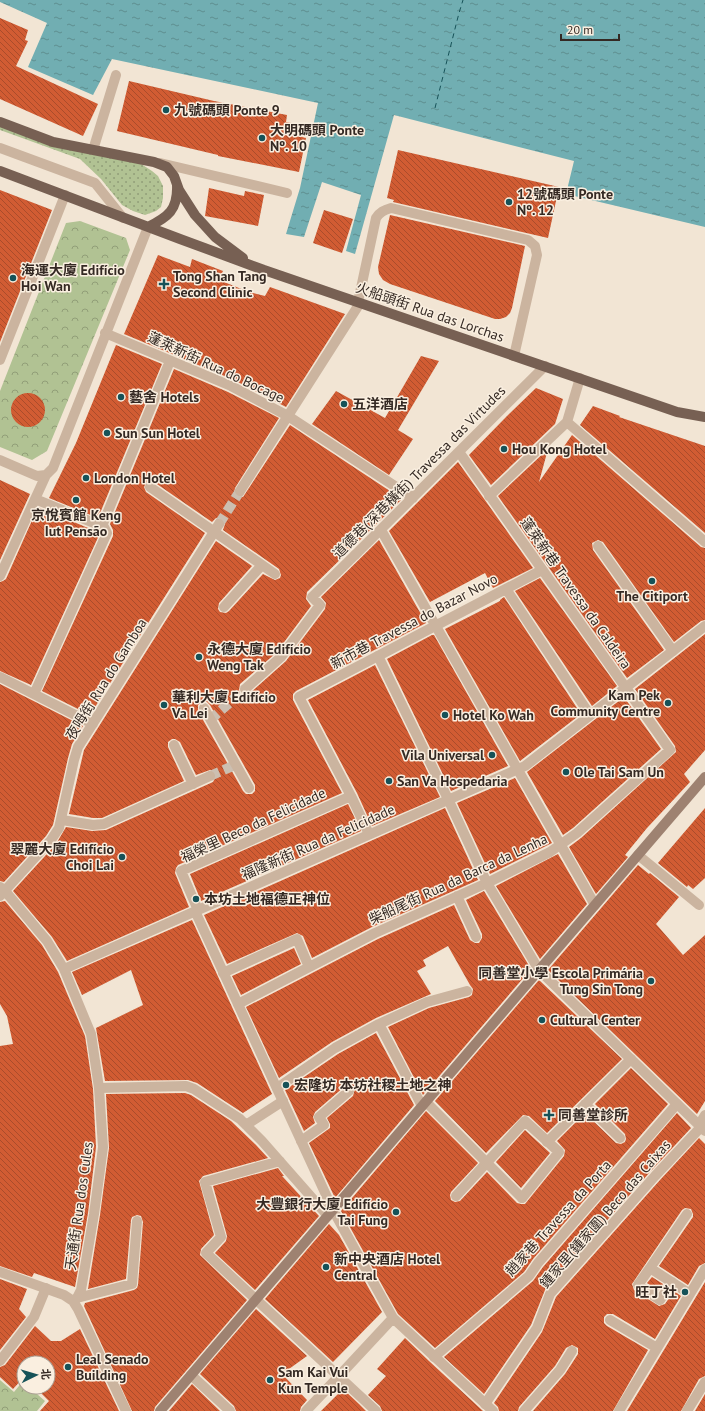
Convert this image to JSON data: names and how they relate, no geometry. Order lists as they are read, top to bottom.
{
  "streets": {
    "main road": ["火船頭街 Rua das Lorchas"],
    "street": [
      "蓬萊新街 Rua do Bocage",
      "道德巷(深巷橫街) Travessa das Virtudes",
      "蓬萊新巷 Travessa da Caldeira",
      "新市巷 Travessa do Bazar Novo",
      "夜呣街 Rua do Gamboa",
      "福榮里 Beco da Felicidade",
      "福隆新街 Rua da Felicidade",
      "柴船尾街 Rua da Barca da Lenha",
      "天通街 Rua dos Cules",
      "鍾家里(鍾家圍) Beco das Caixas",
      "趙家巷 Travessa da Porta"
    ]
  },
  "crossings": [
    ["火船頭街 Rua das Lorchas", "道德巷(深巷橫街) Travessa das Virtudes"],
    ["蓬萊新街 Rua do Bocage", "道德巷(深巷橫街) Travessa das Virtudes"],
    ["道德巷(深巷橫街) Travessa das Virtudes", "蓬萊新巷 Travessa da Caldeira"],
    ["蓬萊新巷 Travessa da Caldeira", "新市巷 Travessa do Bazar Novo"],
    ["蓬萊新巷 Travessa da Caldeira", "福隆新街 Rua da Felicidade"],
    ["蓬萊新巷 Travessa da Caldeira", "柴船尾街 Rua da Barca da Lenha"],
    ["新市巷 Travessa do Bazar Novo", "福榮里 Beco da Felicidade"],
    ["夜呣街 Rua do Gamboa", "天通街 Rua dos Cules"],
    ["福榮里 Beco da Felicidade", "福隆新街 Rua da Felicidade"],
    ["福隆新街 Rua da Felicidade", "天通街 Rua dos Cules"]
  ],
  "places": {
    "other": [
      "九號碼頭 Ponte 9",
      "大明碼頭 Ponte Nº. 10",
      "12號碼頭 Ponte Nº. 12",
      "海運大廈 Edifício Hoi Wan",
      "藝舍 Hotels",
      "五洋酒店",
      "Sun Sun Hotel",
      "Hou Kong Hotel",
      "London Hotel",
      "京悅賓館 Keng Iut Pensão",
      "The Citiport",
      "永德大廈 Edifício Weng Tak",
      "Kam Pek Community Centre",
      "華利大廈 Edifício Va Lei",
      "Hotel Ko Wah",
      "Vila Universal",
      "Ole Tai Sam Un",
      "San Va Hospedaria",
      "翠麗大廈 Edifício Choi Lai",
      "本坊土地福德正神位",
      "同善堂小學 Escola Primária Tung Sin Tong",
      "Cultural Center",
      "宏隆坊 本坊社稷土地之神",
      "大豐銀行大廈 Edifício Tai Fung",
      "新中央酒店 Hotel Central",
      "旺丁社",
      "Leal Senado Building",
      "Sam Kai Vui Kun Temple"
    ],
    "health": ["Tong Shan Tang Second Clinic", "同善堂診所"]
  },
  "scale_bar": "20 m",
  "north": "right"
}
